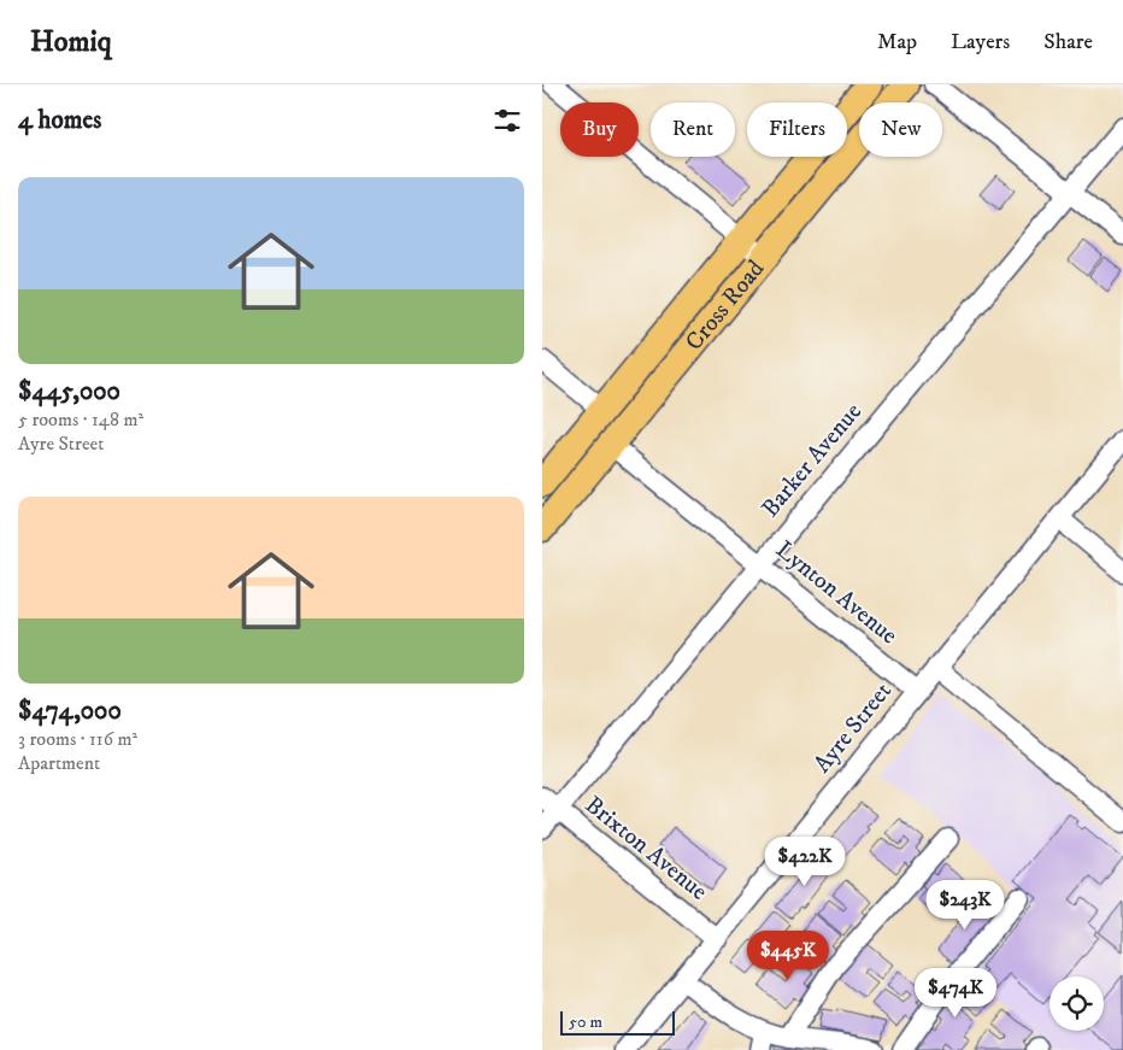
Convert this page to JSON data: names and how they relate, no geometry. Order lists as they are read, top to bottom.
{
  "streets": {
    "highway": ["Cross Road"],
    "street": [
      "Barker Avenue",
      "Lynton Avenue",
      "Ayre Street",
      "Brixton Avenue"
    ]
  },
  "crossings": [
    ["Cross Road", "Lynton Avenue"],
    ["Barker Avenue", "Lynton Avenue"],
    ["Barker Avenue", "Brixton Avenue"],
    ["Lynton Avenue", "Ayre Street"],
    ["Ayre Street", "Brixton Avenue"]
  ],
  "scale_bar": "50 m",
  "page": {
    "header": "Homiq",
    "nav": ["Map", "Layers", "Share"],
    "heading": "4 homes",
    "chip": [
      "Buy",
      "Rent",
      "Filters",
      "New"
    ],
    "list": [
      {
        "name": "$445,000",
        "note": "5 rooms · 148 m² · Ayre Street"
      },
      {
        "name": "$474,000",
        "note": "3 rooms · 116 m² · Apartment"
      }
    ],
    "price": [
      "$422K",
      "$243K",
      "$445K",
      "$474K"
    ],
    "scale": "50 m"
  }
}
